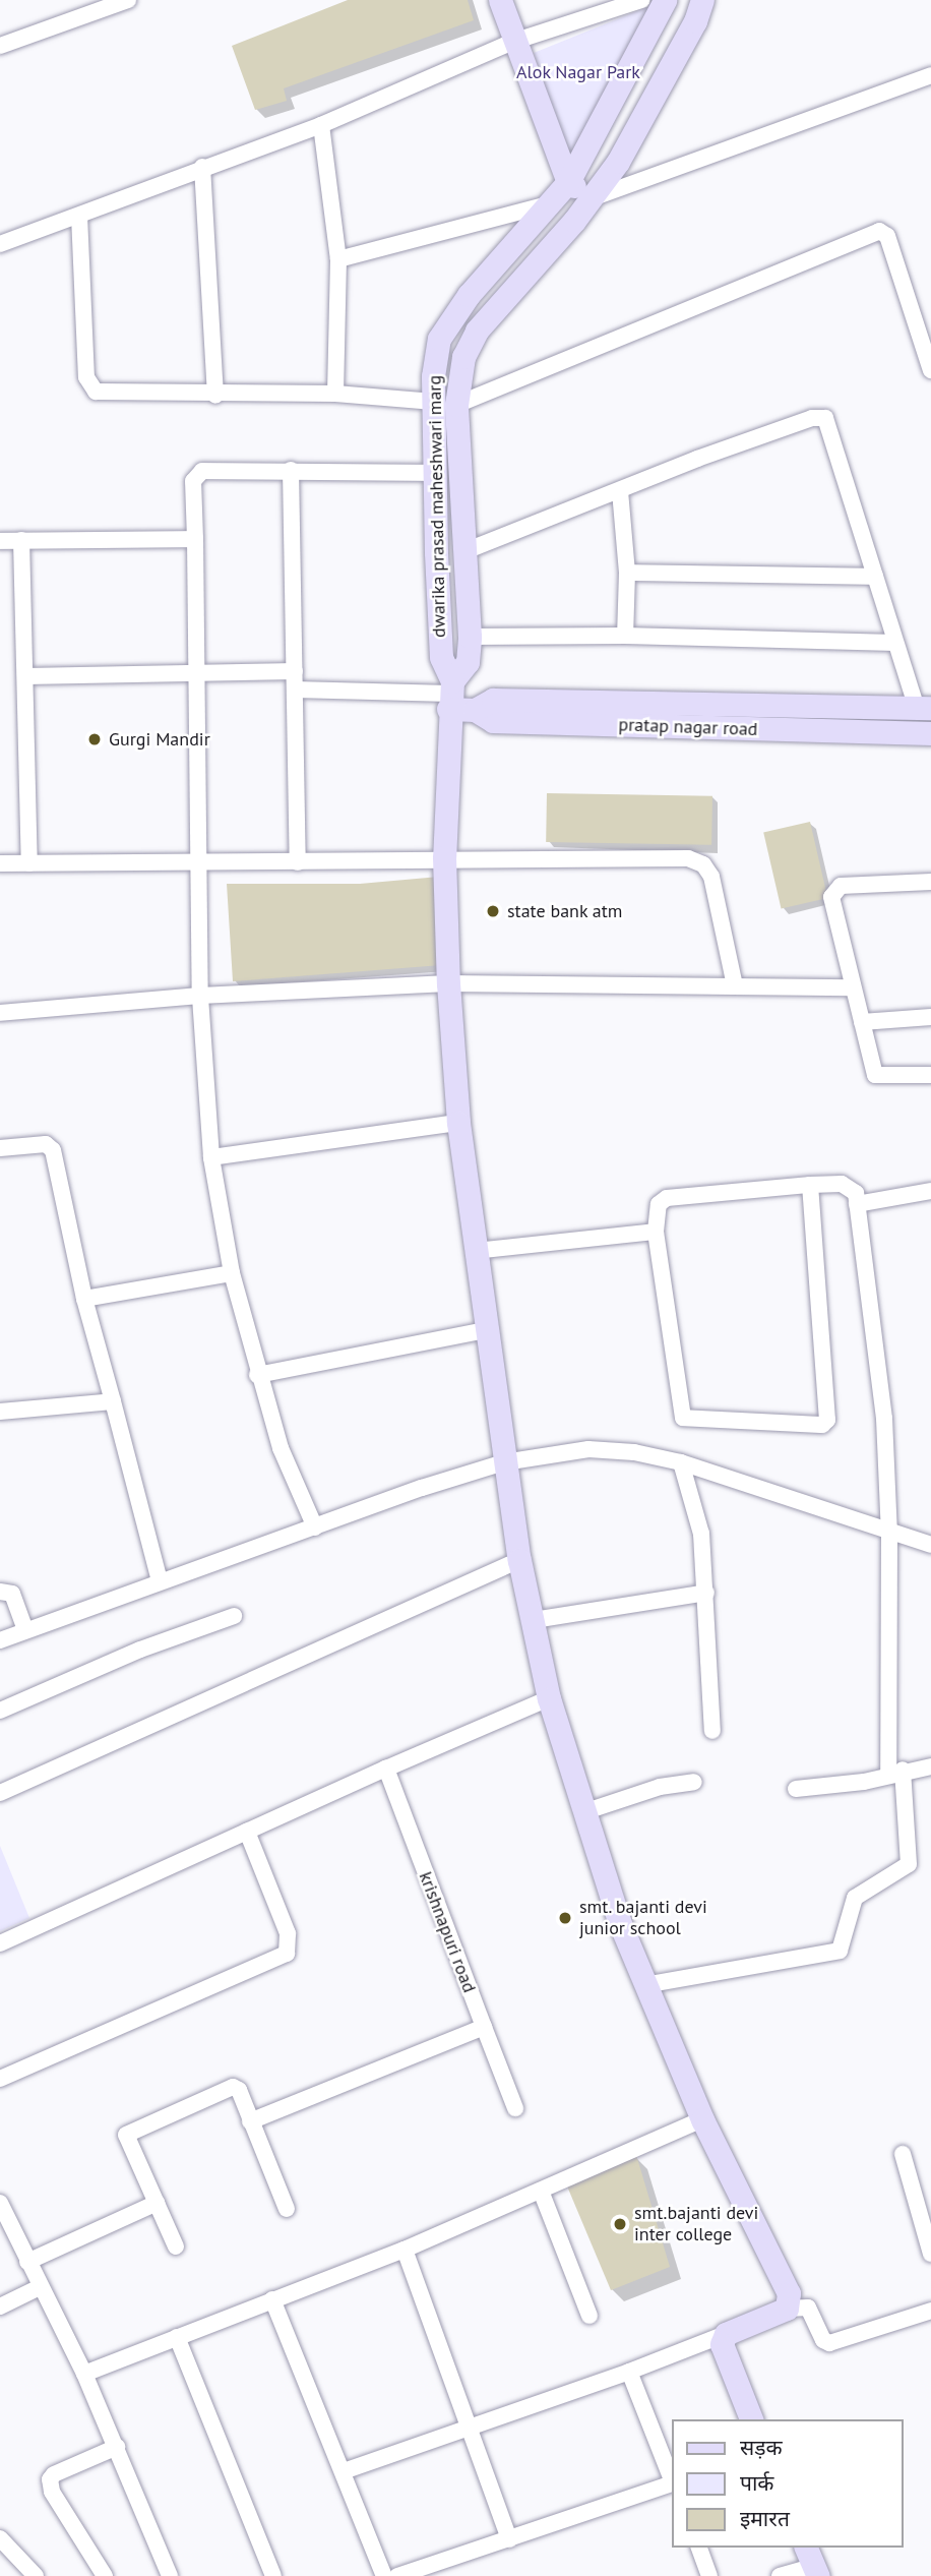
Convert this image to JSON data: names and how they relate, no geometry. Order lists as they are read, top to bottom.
{
  "streets": {
    "street": ["dwarika prasad maheshwari marg", "pratap nagar road", "krishnapuri road"]
  },
  "crossings": [
    ["dwarika prasad maheshwari marg", "pratap nagar road"]
  ],
  "parks": ["Alok Nagar Park"],
  "places": [
    "Gurgi Mandir",
    "state bank atm",
    "smt. bajanti devi junior school",
    "smt.bajanti devi inter college"
  ],
  "legend": ["सड़क", "पार्क", "इमारत"]
}
